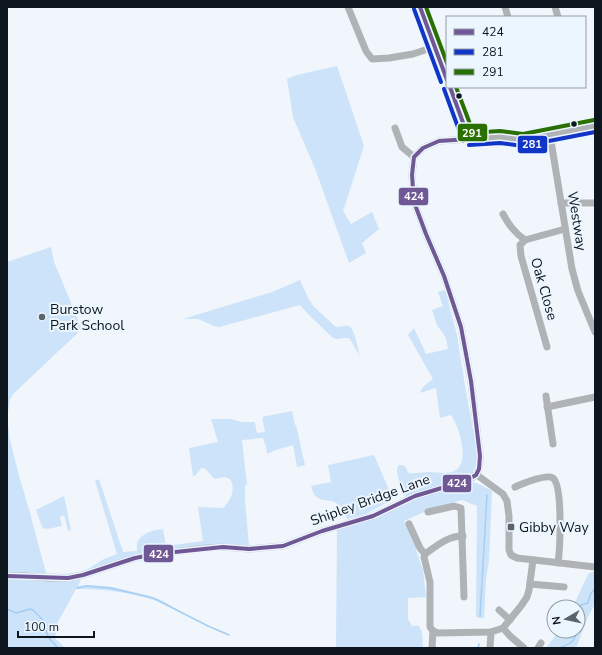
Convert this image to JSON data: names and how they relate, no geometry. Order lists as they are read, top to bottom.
{
  "streets": {
    "street": ["Westway", "Oak Close", "Shipley Bridge Lane"]
  },
  "crossings": [
    ["Westway", "Oak Close"]
  ],
  "places": {
    "other": ["Burstow Park School"],
    "transit": ["Gibby Way"]
  },
  "lines": ["transit line 424", "transit line 291", "transit line 281"],
  "legend": ["424", "281", "291"],
  "scale_bar": "100 m",
  "north": "left"
}
